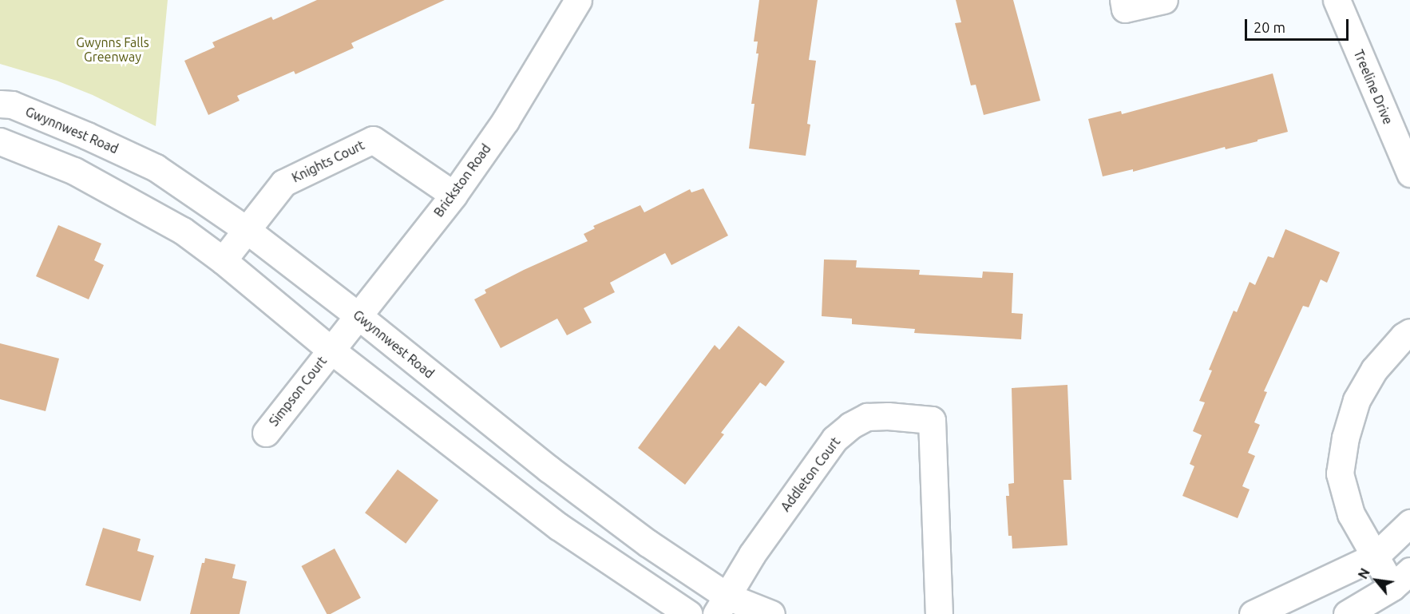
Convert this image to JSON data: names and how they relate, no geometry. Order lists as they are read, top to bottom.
{
  "streets": {
    "street": [
      "Treeline Drive",
      "Gwynnwest Road",
      "Knights Court",
      "Brickston Road",
      "Simpson Court",
      "Addleton Court"
    ]
  },
  "crossings": [
    ["Gwynnwest Road", "Knights Court"],
    ["Gwynnwest Road", "Brickston Road"],
    ["Gwynnwest Road", "Addleton Court"],
    ["Knights Court", "Brickston Road"],
    ["Brickston Road", "Simpson Court"]
  ],
  "parks": ["Gwynns Falls Greenway"],
  "scale_bar": "20 m",
  "north": "top left"
}
